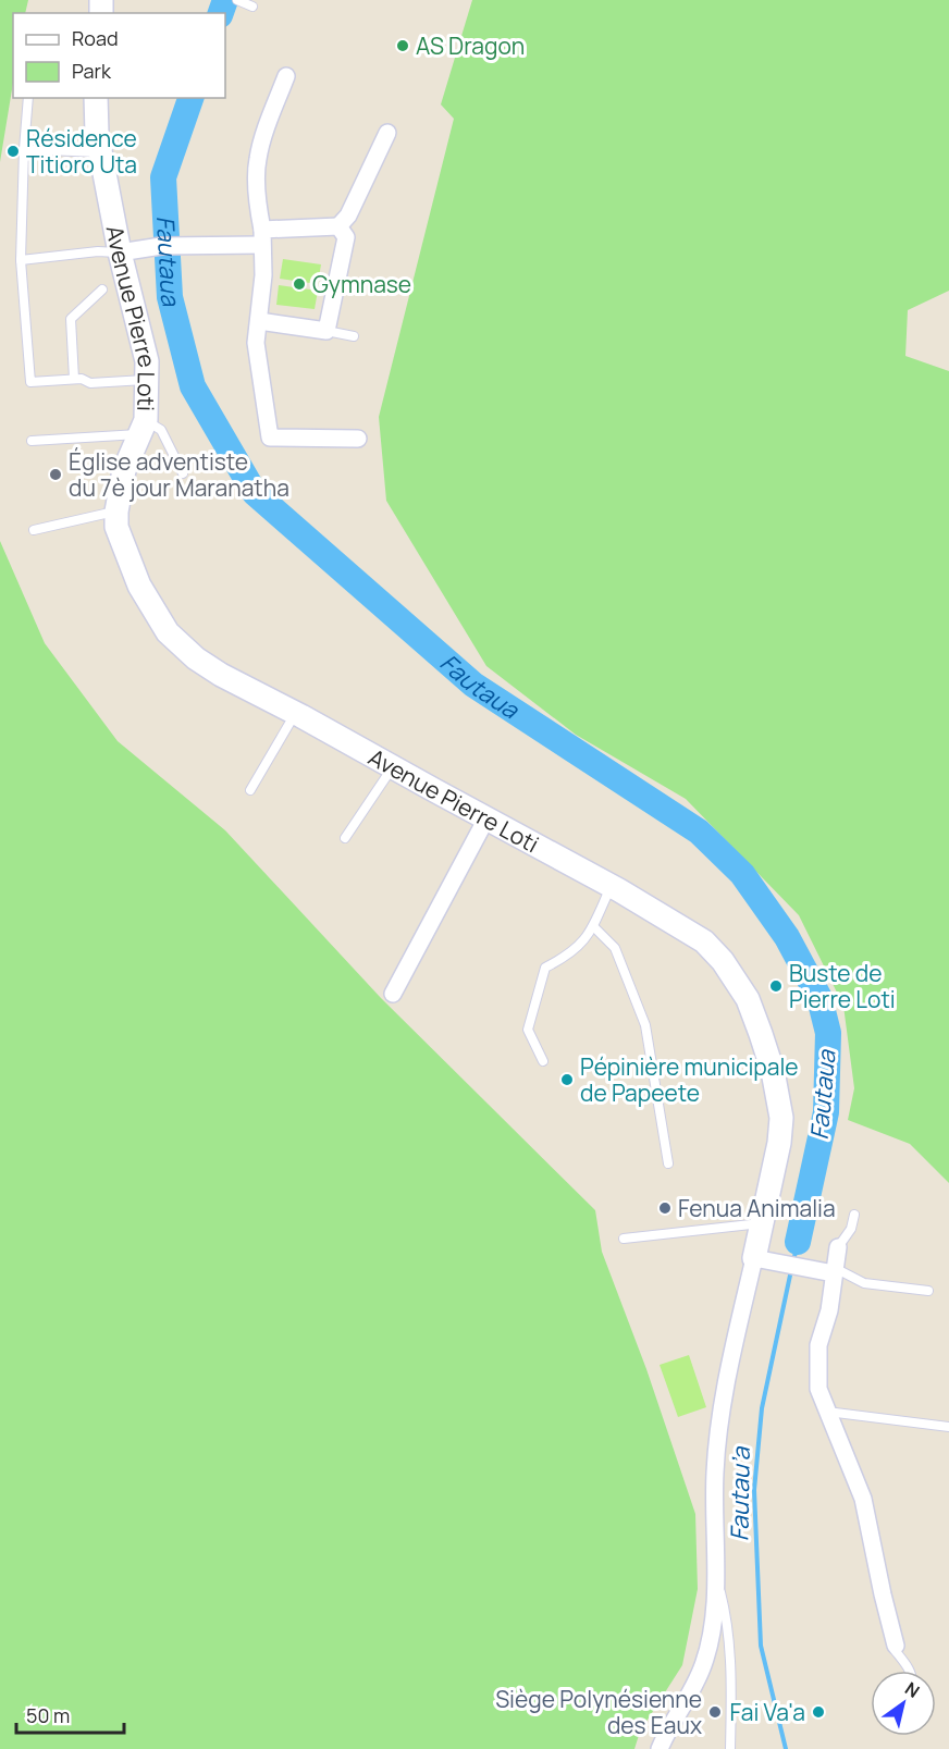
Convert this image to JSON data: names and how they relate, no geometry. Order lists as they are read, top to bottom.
{
  "streets": {
    "main road": ["Avenue Pierre Loti"]
  },
  "water": ["Fautaua", "Fautau’a"],
  "places": [
    "AS Dragon",
    "Résidence Titioro Uta",
    "Gymnase",
    "Église adventiste du 7è jour Maranatha",
    "Buste de Pierre Loti",
    "Pépinière municipale de Papeete",
    "Fenua Animalia",
    "Siège Polynésienne des Eaux",
    "Fai Va'a"
  ],
  "legend": ["Road", "Park"],
  "scale_bar": "50 m",
  "north": "top right"
}
